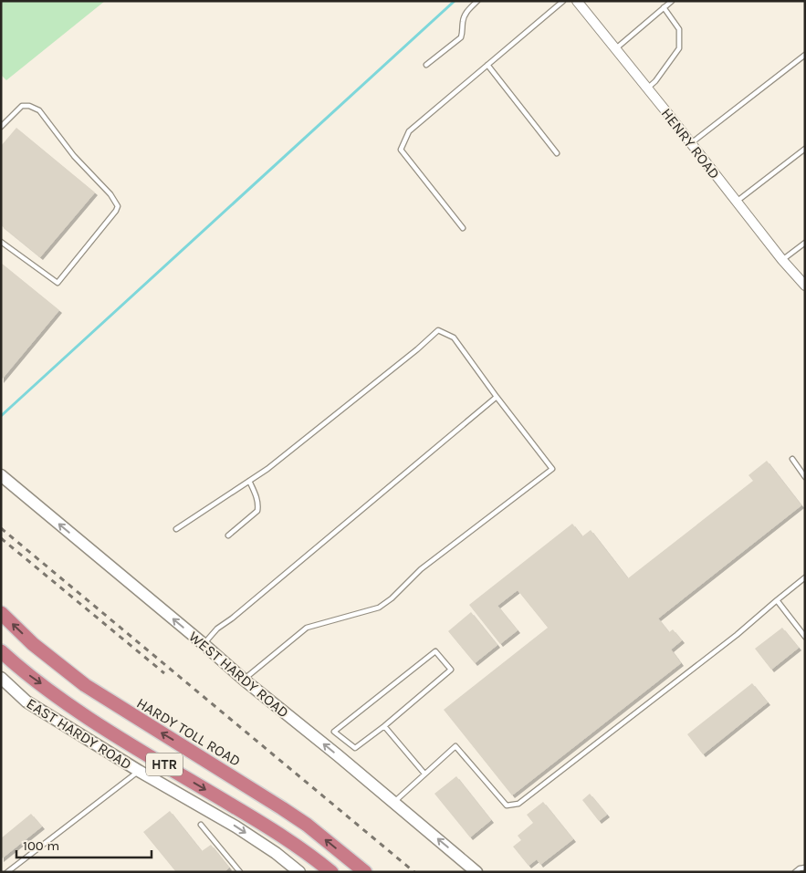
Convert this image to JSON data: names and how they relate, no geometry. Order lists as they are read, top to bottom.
{
  "streets": {
    "highway": ["HARDY TOLL ROAD", "HTR"],
    "main road": ["WEST HARDY ROAD", "EAST HARDY ROAD"],
    "street": ["HENRY ROAD"]
  },
  "one_way": ["WEST HARDY ROAD", "EAST HARDY ROAD"],
  "scale_bar": "100 m"
}
